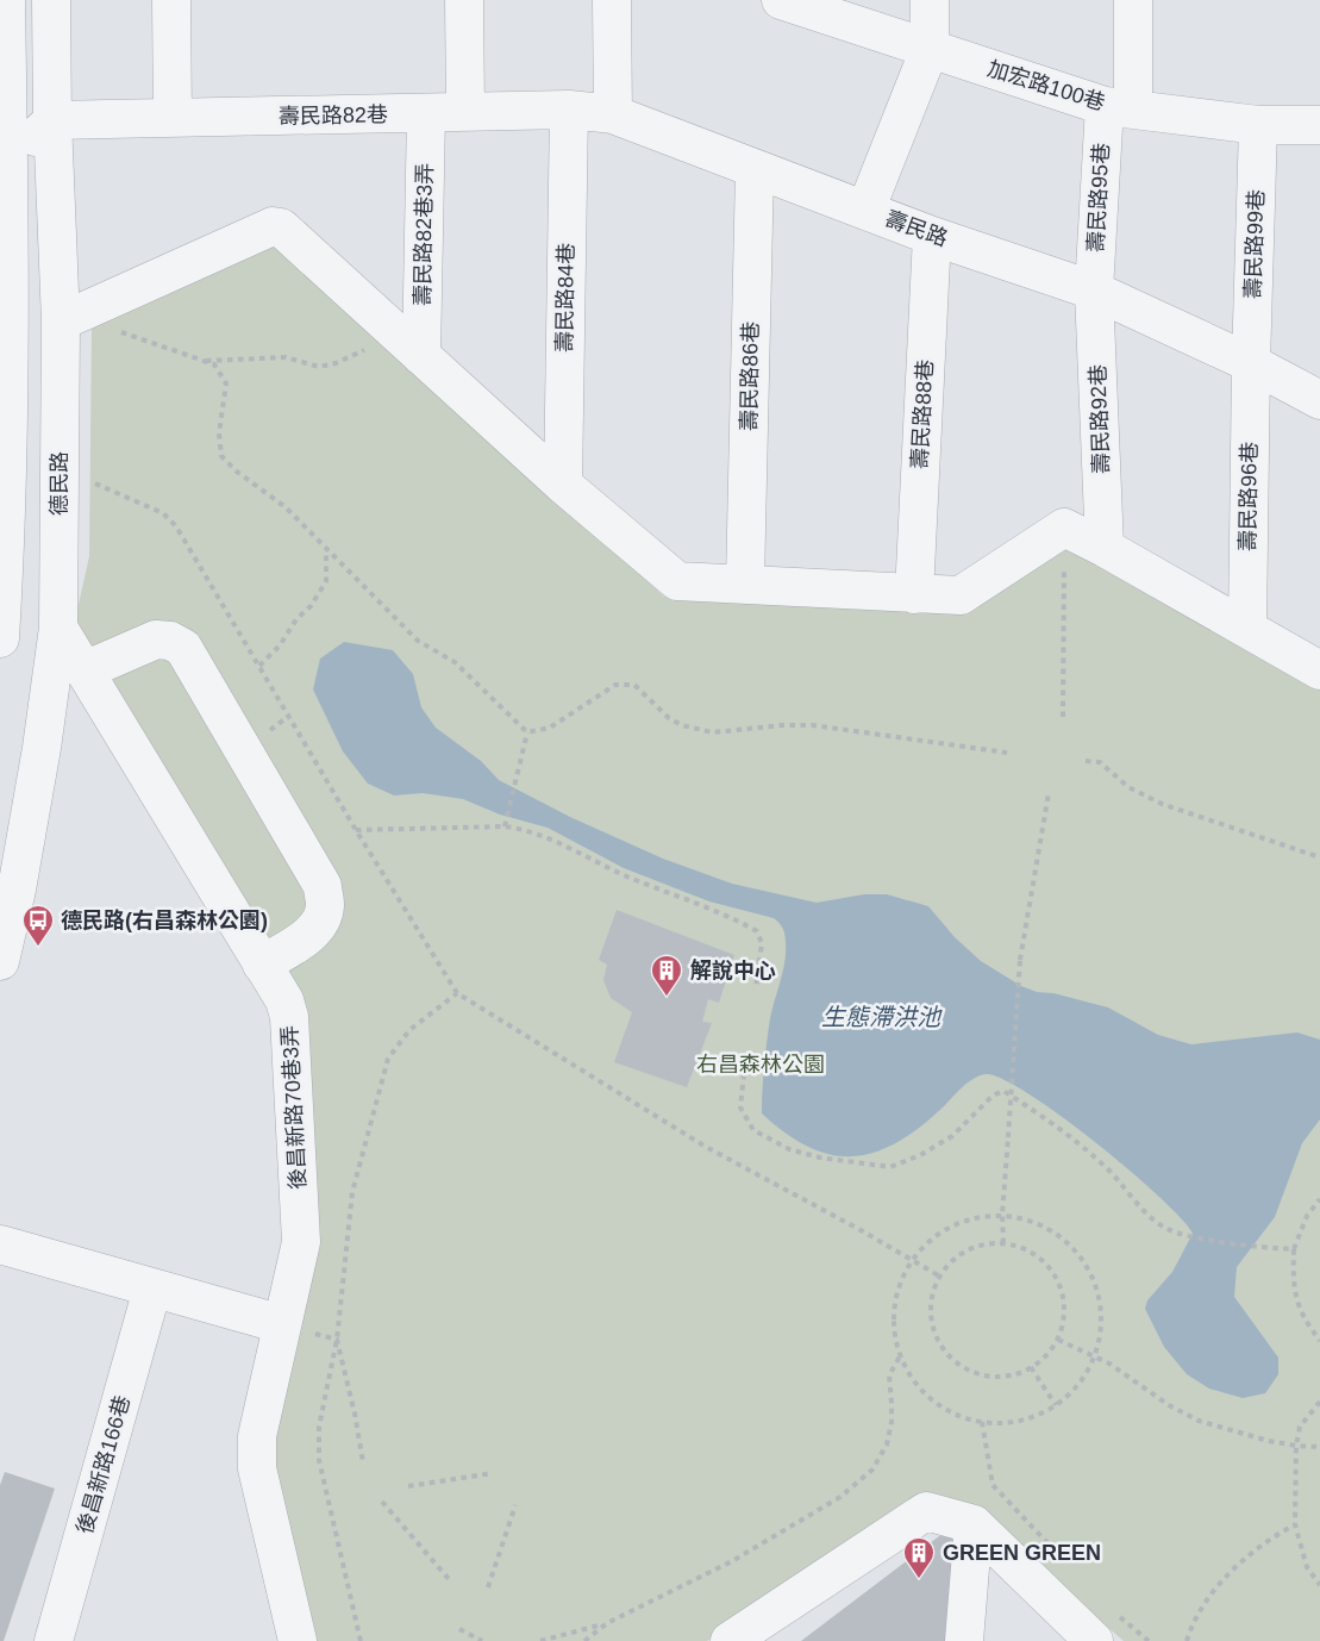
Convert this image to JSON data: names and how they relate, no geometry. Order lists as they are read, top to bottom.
{
  "streets": {
    "street": [
      "加宏路100巷",
      "壽民路82巷",
      "壽民路95巷",
      "壽民路",
      "壽民路82巷3弄",
      "壽民路99巷",
      "壽民路84巷",
      "壽民路86巷",
      "壽民路88巷",
      "壽民路92巷",
      "德民路",
      "壽民路96巷",
      "後昌新路70巷3弄",
      "後昌新路166巷"
    ]
  },
  "crossings": [
    ["加宏路100巷", "壽民路95巷"],
    ["加宏路100巷", "壽民路99巷"],
    ["壽民路82巷", "壽民路"],
    ["壽民路82巷", "壽民路82巷3弄"],
    ["壽民路82巷", "壽民路84巷"],
    ["壽民路82巷", "德民路"],
    ["壽民路95巷", "壽民路"],
    ["壽民路95巷", "壽民路92巷"],
    ["壽民路", "壽民路99巷"],
    ["壽民路", "壽民路86巷"],
    ["壽民路", "壽民路88巷"],
    ["壽民路", "壽民路92巷"],
    ["壽民路", "壽民路96巷"],
    ["壽民路99巷", "壽民路96巷"],
    ["德民路", "後昌新路70巷3弄"]
  ],
  "water": ["生態滯洪池"],
  "parks": ["右昌森林公園"],
  "places": {
    "bus stop": ["德民路(右昌森林公園)"],
    "building": ["解說中心", "GREEN GREEN"]
  }
}
